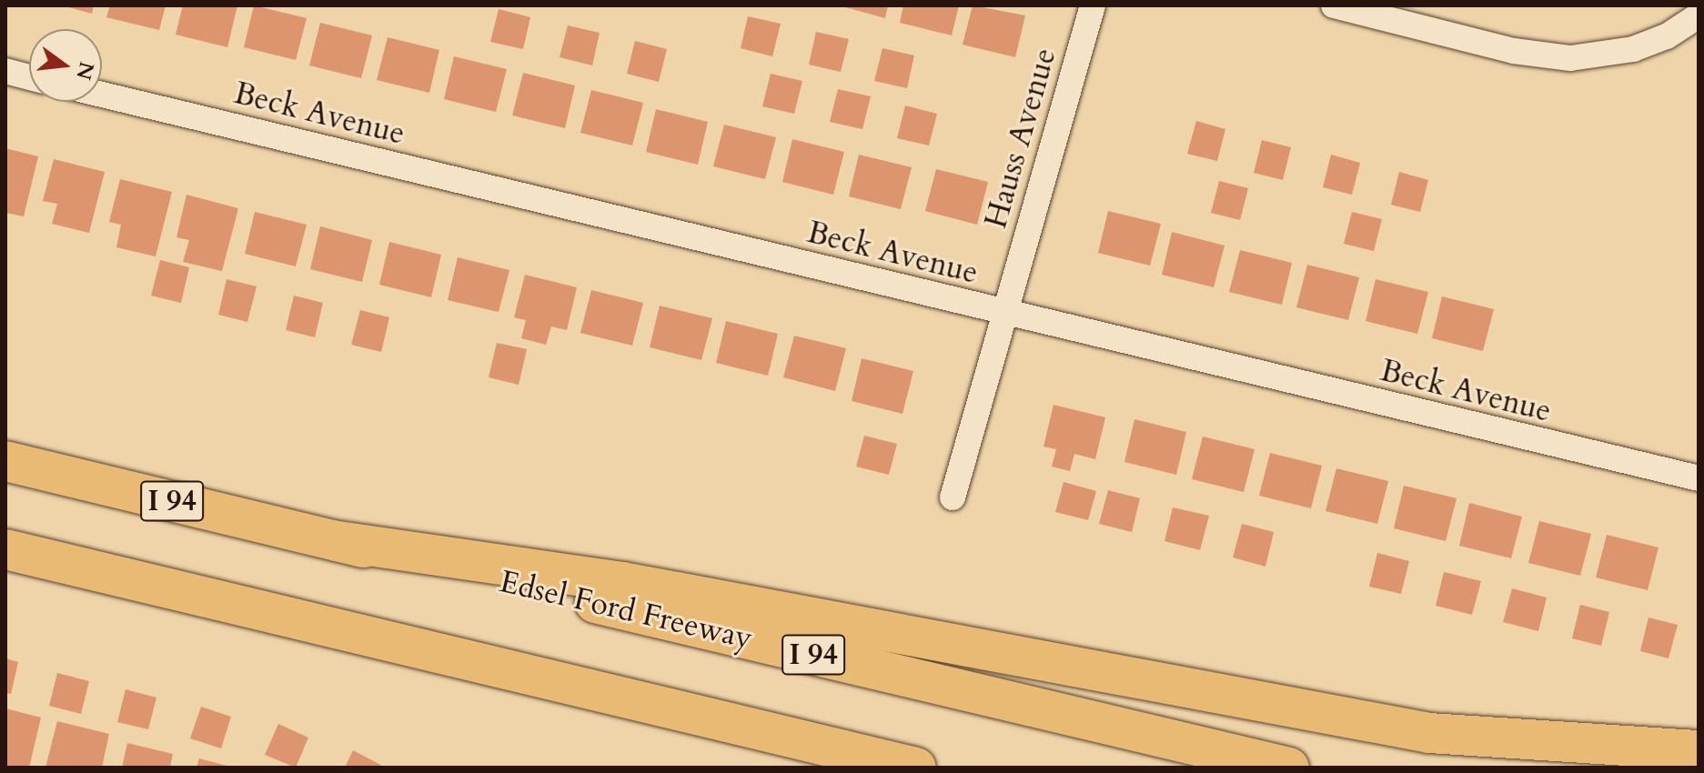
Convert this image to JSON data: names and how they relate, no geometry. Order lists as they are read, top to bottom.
{
  "streets": {
    "highway": ["I 94", "Edsel Ford Freeway"],
    "street": ["Beck Avenue", "Hauss Avenue"]
  },
  "crossings": [
    ["Beck Avenue", "Hauss Avenue"]
  ],
  "north": "right"
}
